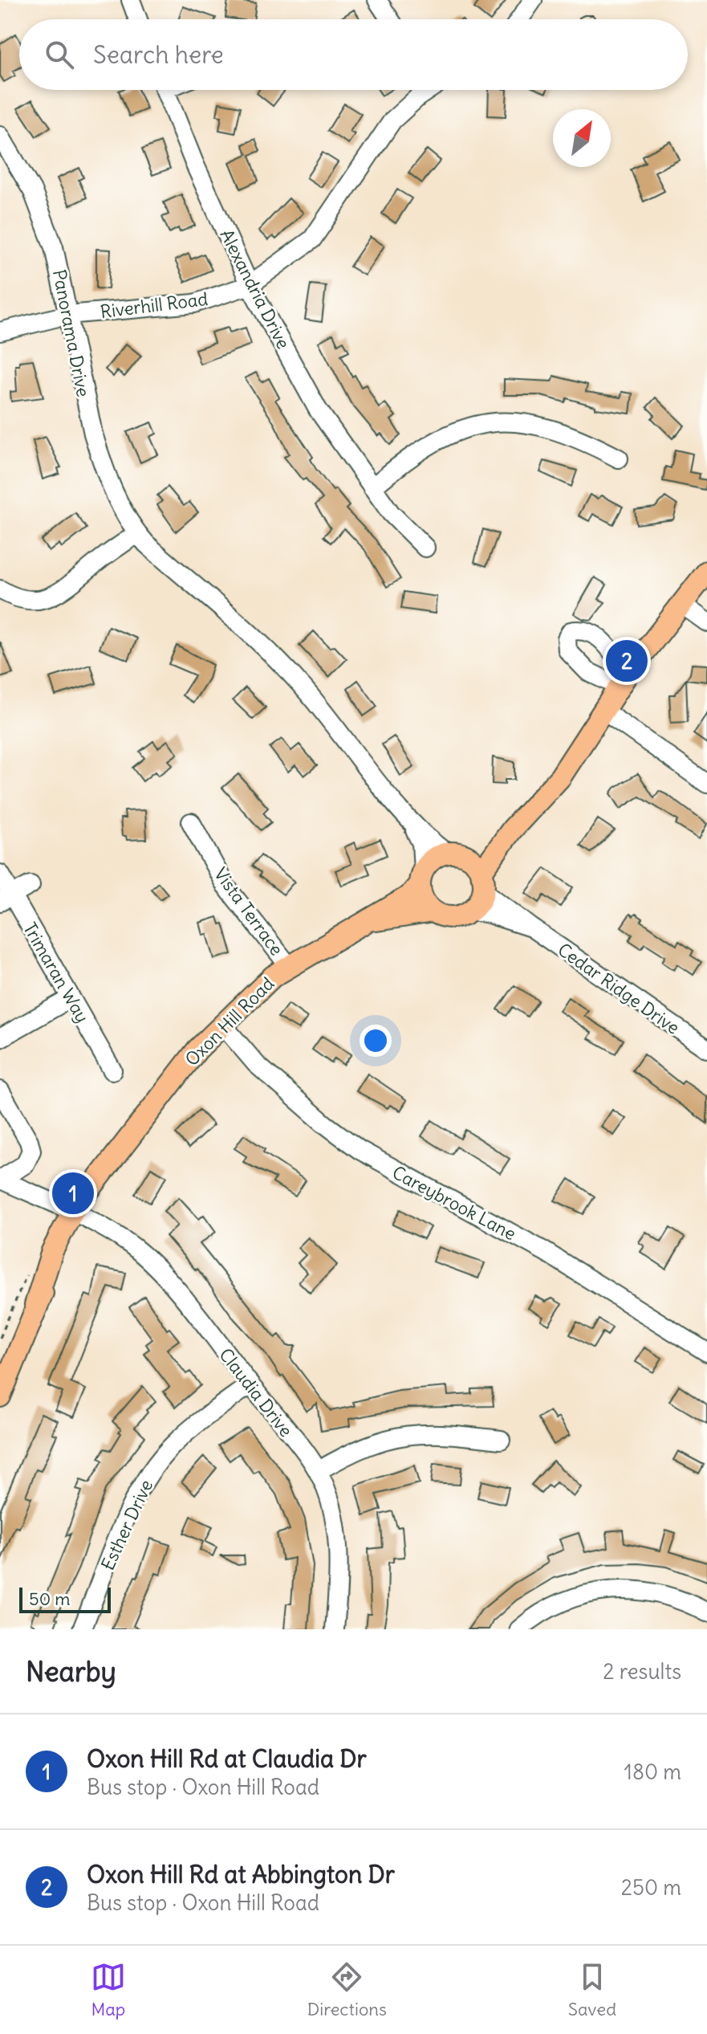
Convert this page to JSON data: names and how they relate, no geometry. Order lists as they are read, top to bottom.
{
  "streets": {
    "main road": ["Oxon Hill Road"],
    "street": [
      "Alexandria Drive",
      "Riverhill Road",
      "Panorama Drive",
      "Vista Terrace",
      "Trimaran Way",
      "Cedar Ridge Drive",
      "Careybrook Lane",
      "Claudia Drive",
      "Esther Drive"
    ]
  },
  "crossings": [
    ["Alexandria Drive", "Riverhill Road"],
    ["Riverhill Road", "Panorama Drive"],
    ["Panorama Drive", "Cedar Ridge Drive"],
    ["Panorama Drive", "Oxon Hill Road"],
    ["Vista Terrace", "Oxon Hill Road"],
    ["Cedar Ridge Drive", "Oxon Hill Road"],
    ["Oxon Hill Road", "Careybrook Lane"],
    ["Oxon Hill Road", "Claudia Drive"],
    ["Claudia Drive", "Esther Drive"]
  ],
  "scale_bar": "50 m",
  "north": "top right",
  "page": {
    "search": "Search here",
    "pins": ["2", "1"],
    "scale": "50 m",
    "heading": ["Nearby", "2 results"],
    "list": [
      {
        "mark": "1",
        "name": "Oxon Hill Rd at Claudia Dr",
        "note": "Bus stop · Oxon Hill Road",
        "value": "180 m"
      },
      {
        "mark": "2",
        "name": "Oxon Hill Rd at Abbington Dr",
        "note": "Bus stop · Oxon Hill Road",
        "value": "250 m"
      }
    ],
    "nav": ["Map", "Directions", "Saved"]
  }
}
